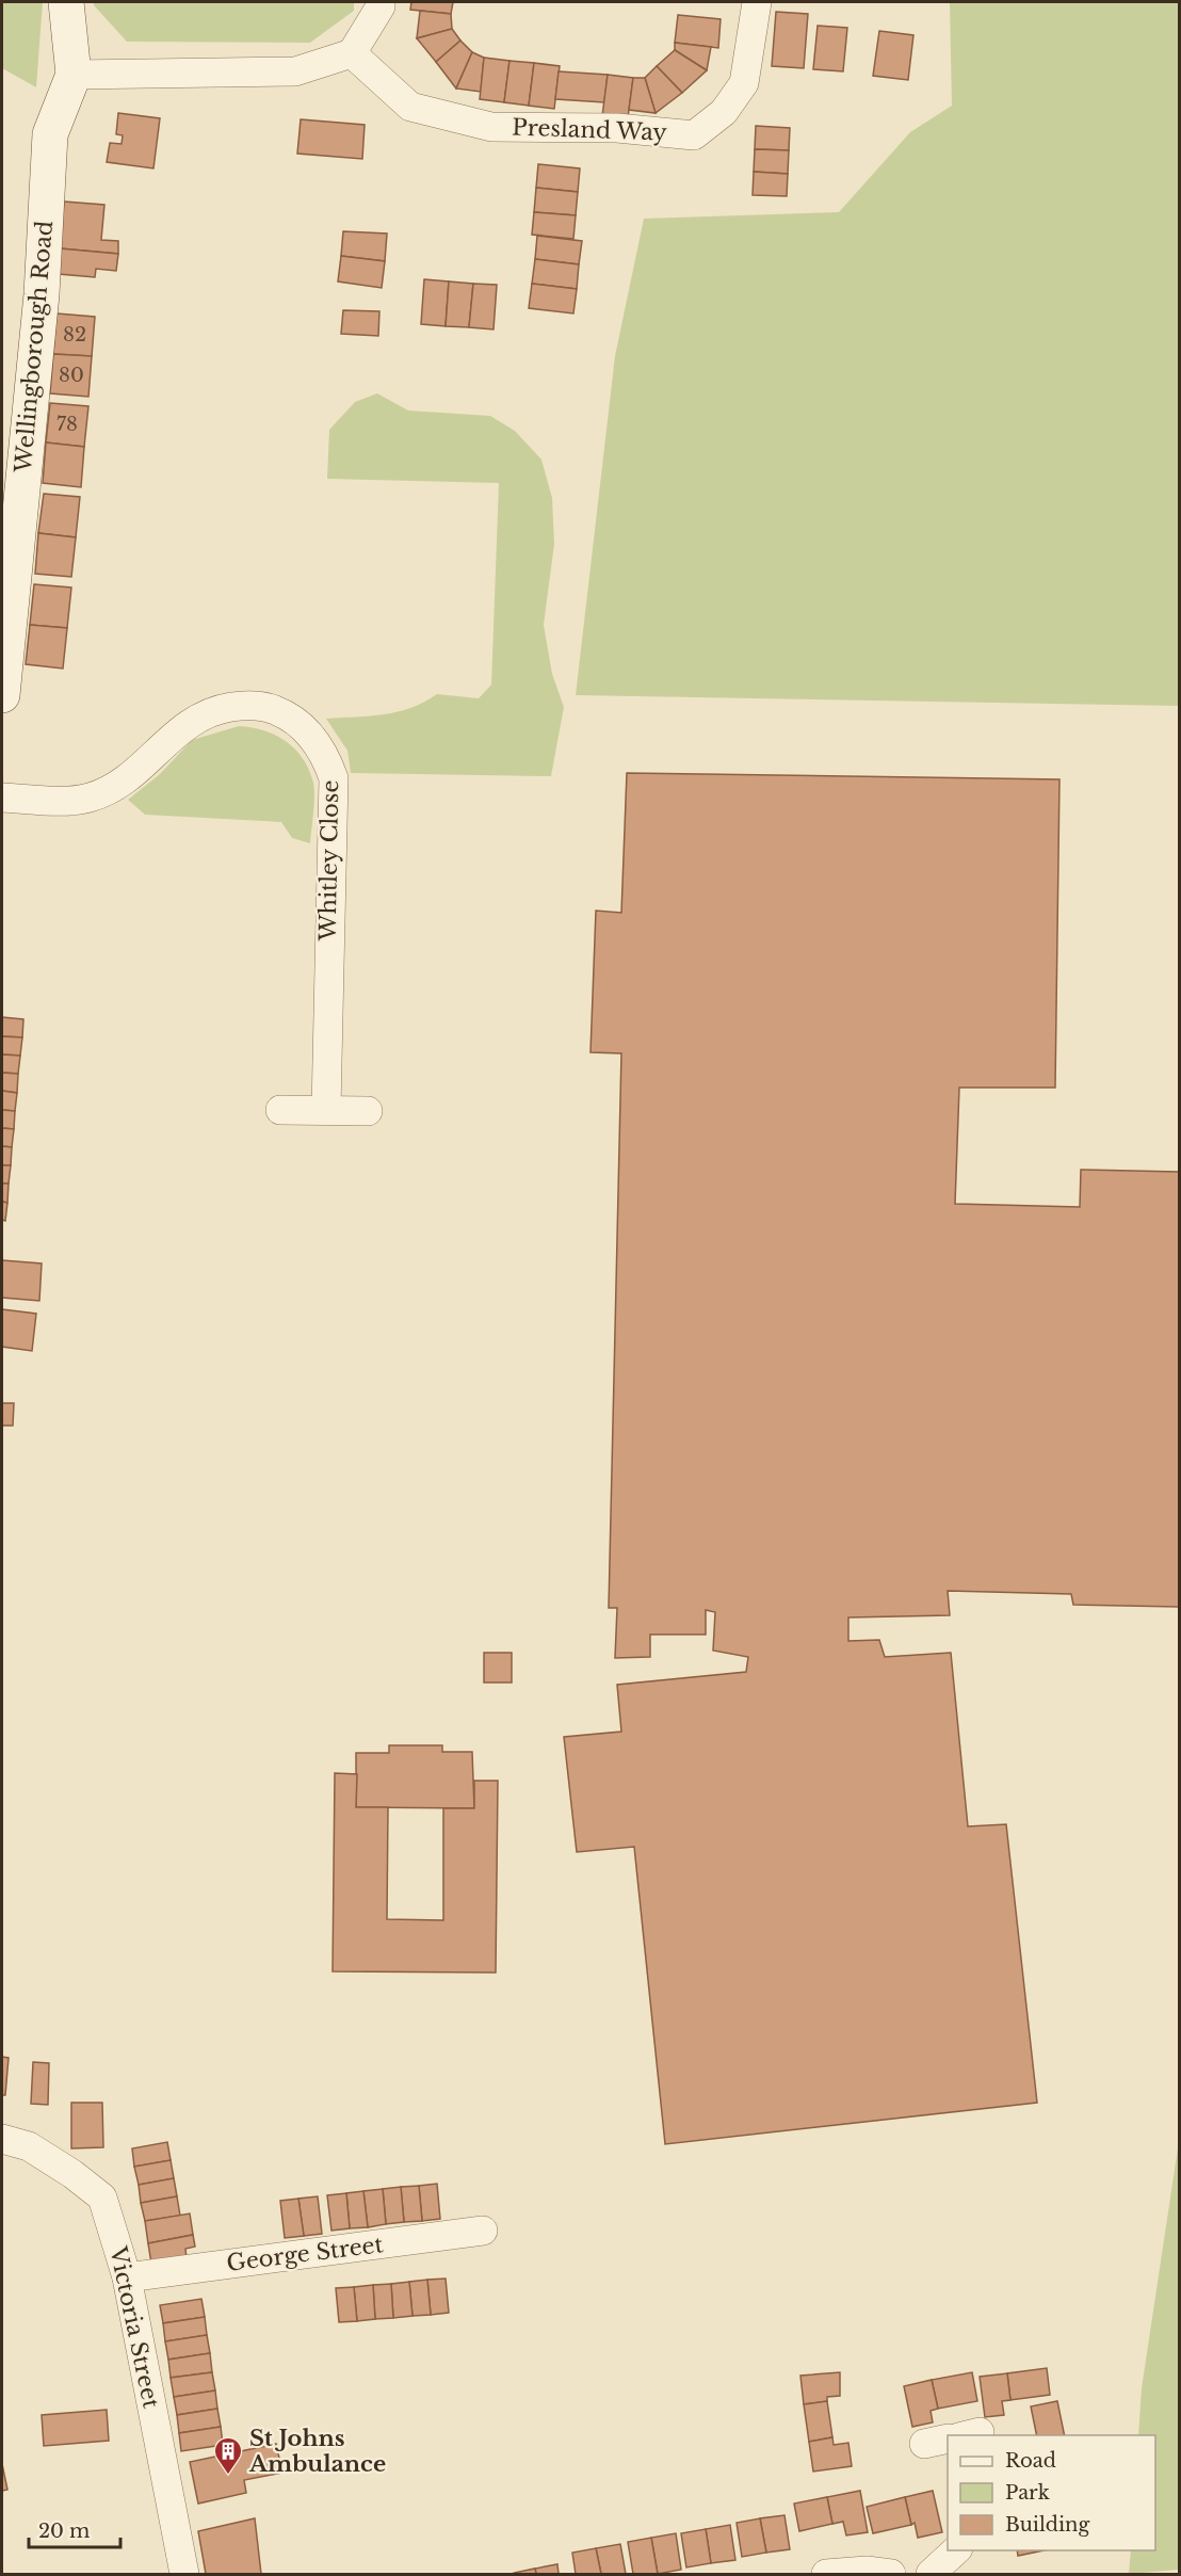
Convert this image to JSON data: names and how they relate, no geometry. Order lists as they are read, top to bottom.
{
  "streets": {
    "main road": ["Wellingborough Road"],
    "street": [
      "Presland Way",
      "Whitley Close",
      "George Street",
      "Victoria Street"
    ]
  },
  "crossings": [
    ["George Street", "Victoria Street"]
  ],
  "places": {
    "building": ["St Johns Ambulance"]
  },
  "house_numbers": ["82", "80", "78"],
  "legend": ["Road", "Park", "Building"],
  "scale_bar": "20 m"
}
